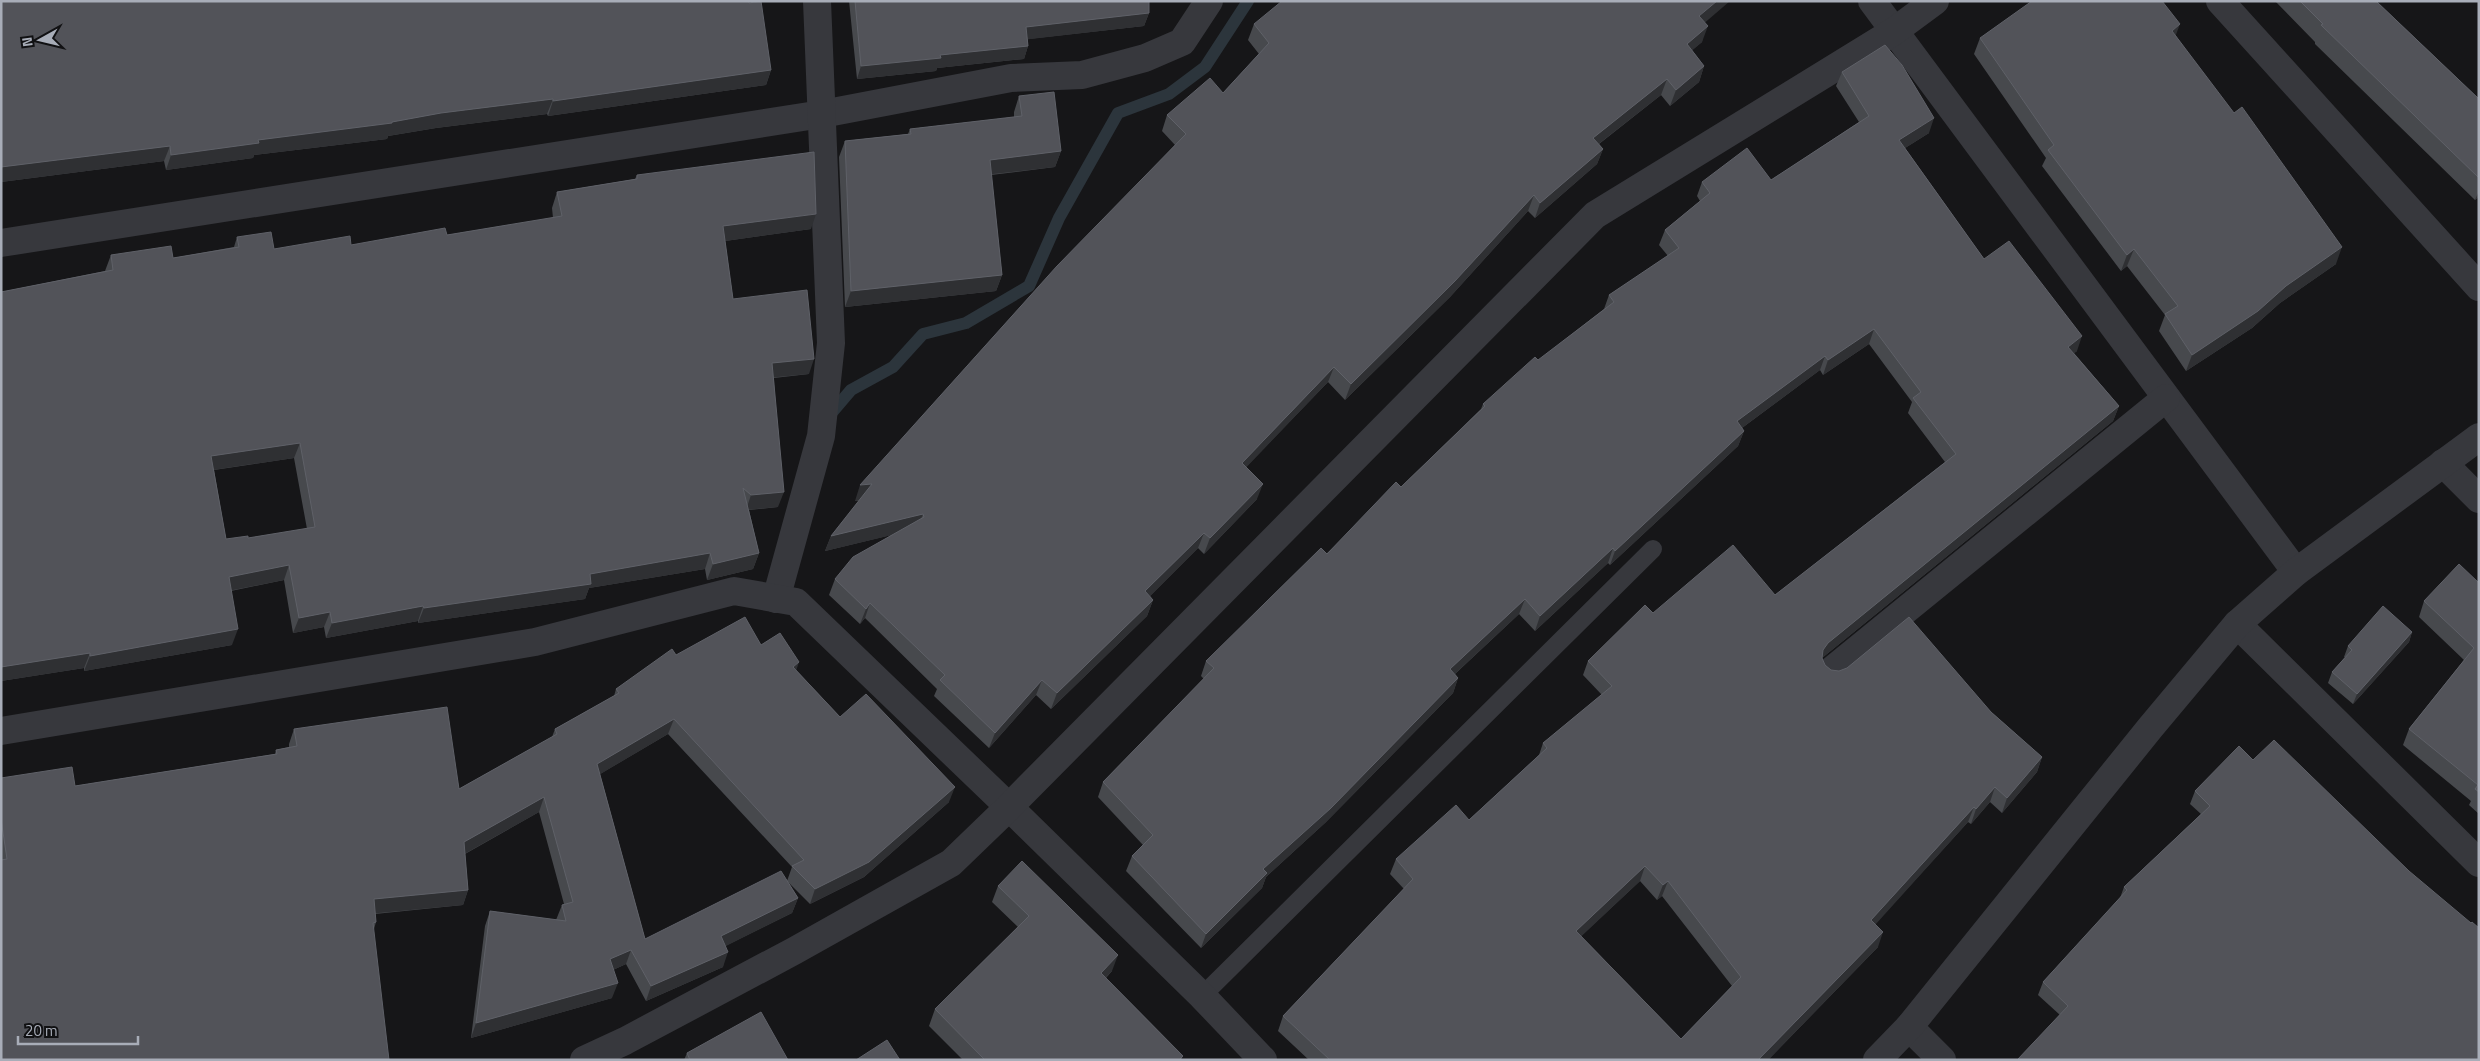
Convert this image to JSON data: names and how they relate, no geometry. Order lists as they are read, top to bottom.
{
  "scale_bar": "20 m",
  "north": "left"
}
